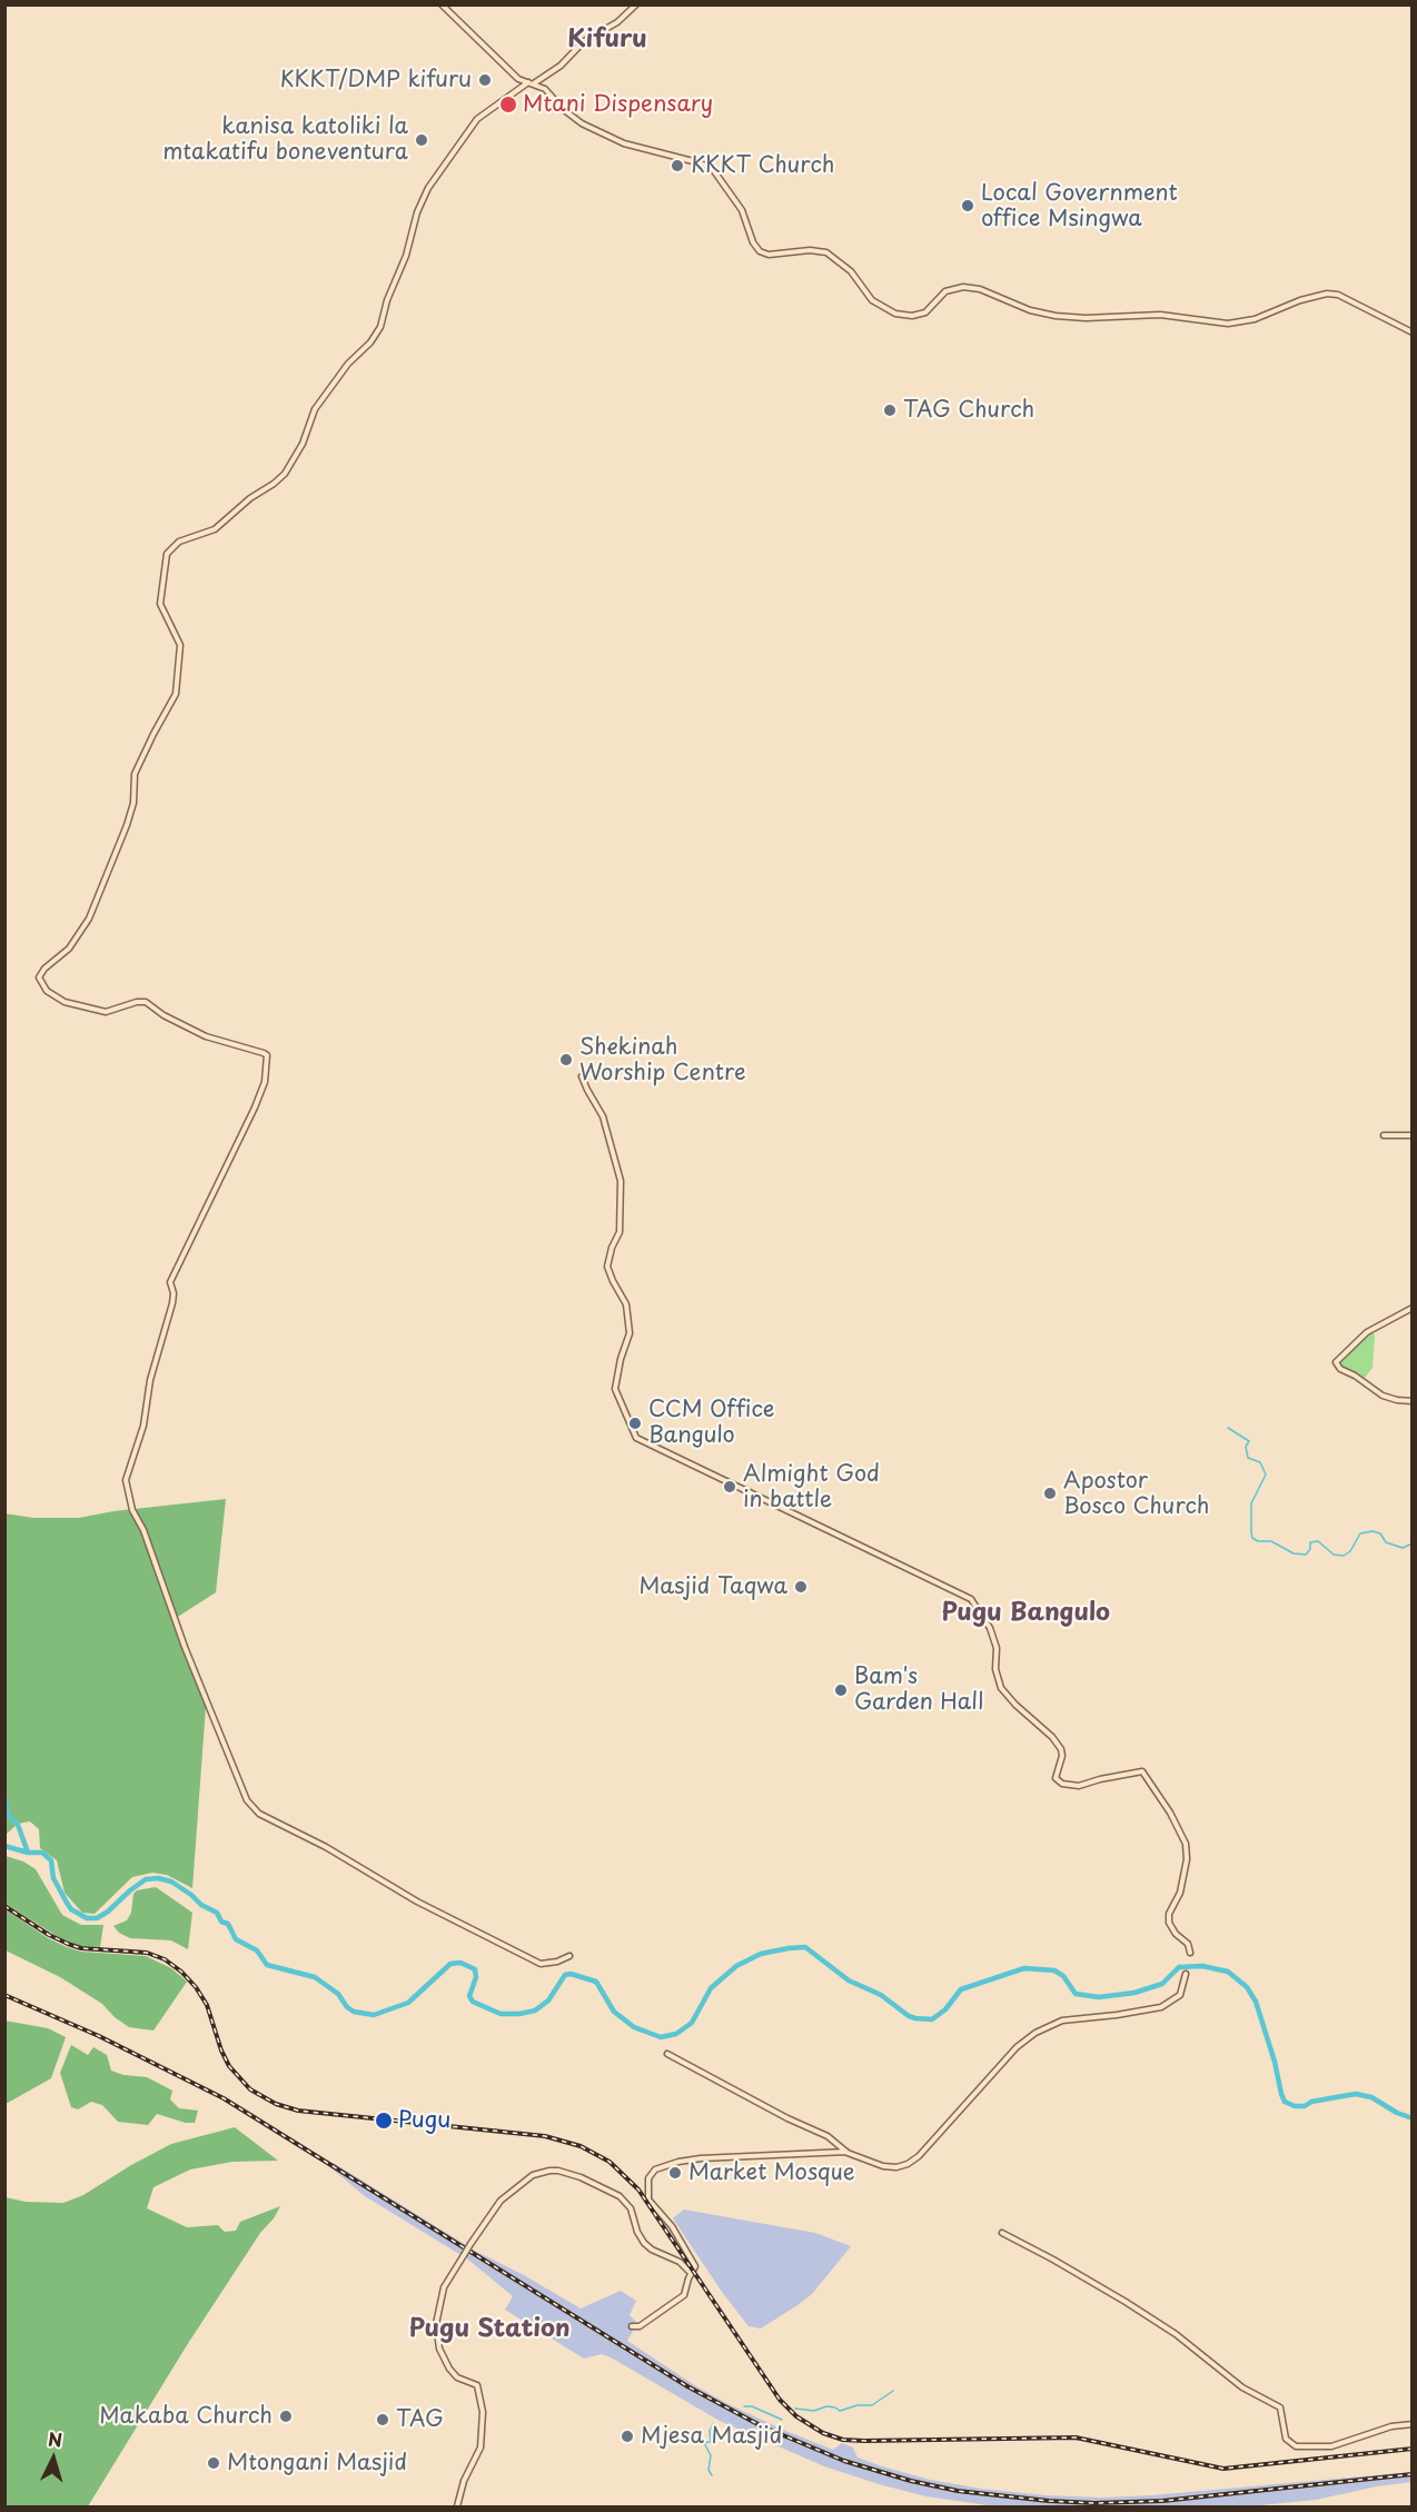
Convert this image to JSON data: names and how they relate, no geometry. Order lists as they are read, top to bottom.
{
  "districts": ["Kifuru", "Pugu Bangulo", "Pugu Station"],
  "places": [
    "KKKT/DMP kifuru",
    "Mtani Dispensary",
    "kanisa katoliki la mtakatifu boneventura",
    "KKKT Church",
    "Local Government office Msingwa",
    "TAG Church",
    "Shekinah Worship Centre",
    "CCM Office Bangulo",
    "Almight God in battle",
    "Apostor Bosco Church",
    "Masjid Taqwa",
    "Bam's Garden Hall",
    "Pugu",
    "Market Mosque",
    "Makaba Church",
    "TAG",
    "Mjesa Masjid",
    "Mtongani Masjid"
  ],
  "north": "top"
}
